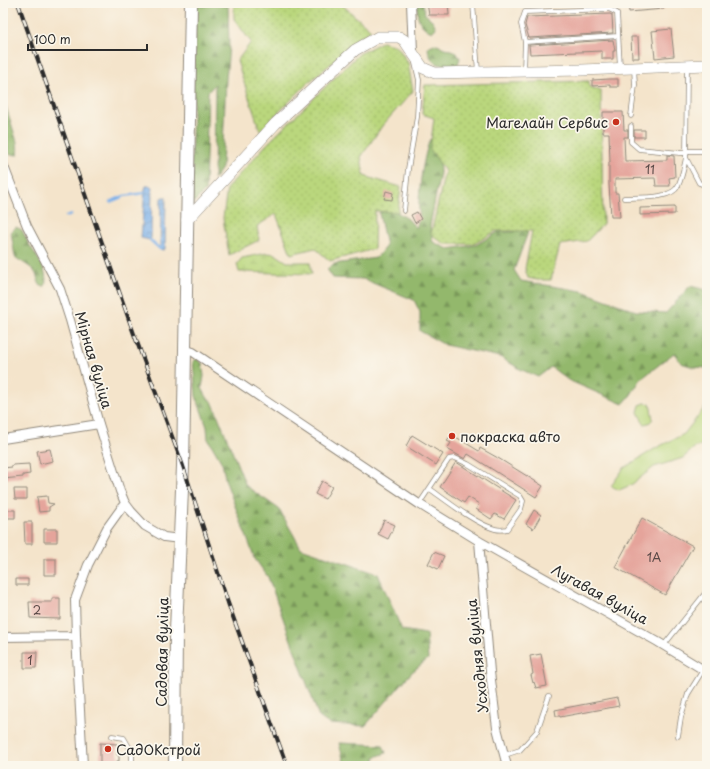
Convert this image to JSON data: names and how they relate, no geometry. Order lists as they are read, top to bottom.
{
  "streets": {
    "main road": ["Садовая вуліца"],
    "street": ["Мірная вуліца", "Лугавая вуліца", "Усходняя вуліца"]
  },
  "crossings": [
    ["Мірная вуліца", "Садовая вуліца"],
    ["Лугавая вуліца", "Садовая вуліца"],
    ["Лугавая вуліца", "Усходняя вуліца"]
  ],
  "places": ["Магелайн Сервис", "покраска авто", "СадОКстрой"],
  "house_numbers": [
    "11",
    "1А",
    "2",
    "1"
  ],
  "scale_bar": "100 m"
}
